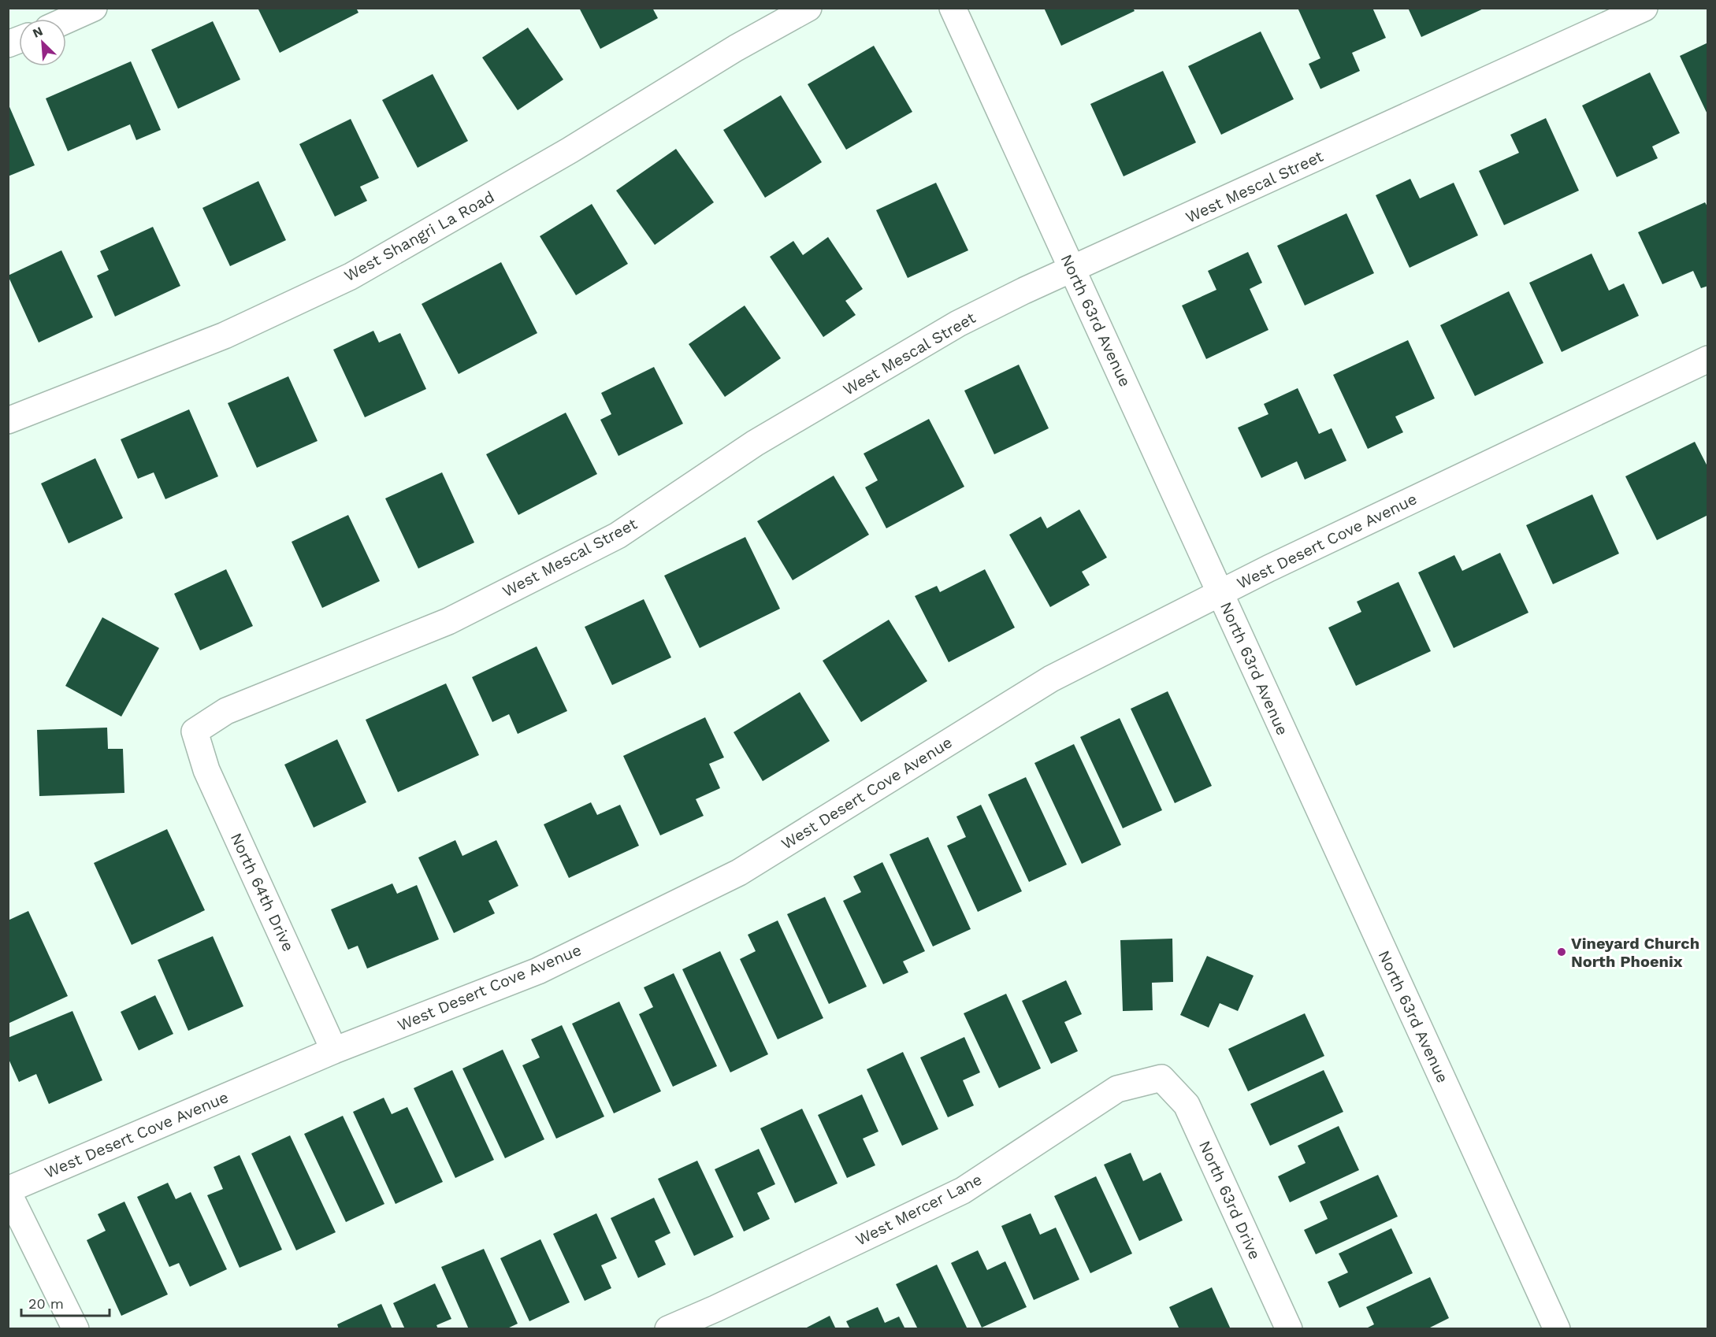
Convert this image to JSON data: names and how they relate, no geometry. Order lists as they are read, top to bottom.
{
  "streets": {
    "street": [
      "West Mescal Street",
      "West Shangri La Road",
      "North 63rd Avenue",
      "West Desert Cove Avenue",
      "North 64th Drive",
      "North 63rd Drive",
      "West Mercer Lane"
    ]
  },
  "crossings": [
    ["West Mescal Street", "North 63rd Avenue"],
    ["West Mescal Street", "North 64th Drive"],
    ["North 63rd Avenue", "West Desert Cove Avenue"],
    ["West Desert Cove Avenue", "North 64th Drive"],
    ["North 63rd Drive", "West Mercer Lane"]
  ],
  "places": ["Vineyard Church North Phoenix"],
  "scale_bar": "20 m",
  "north": "top left"
}
